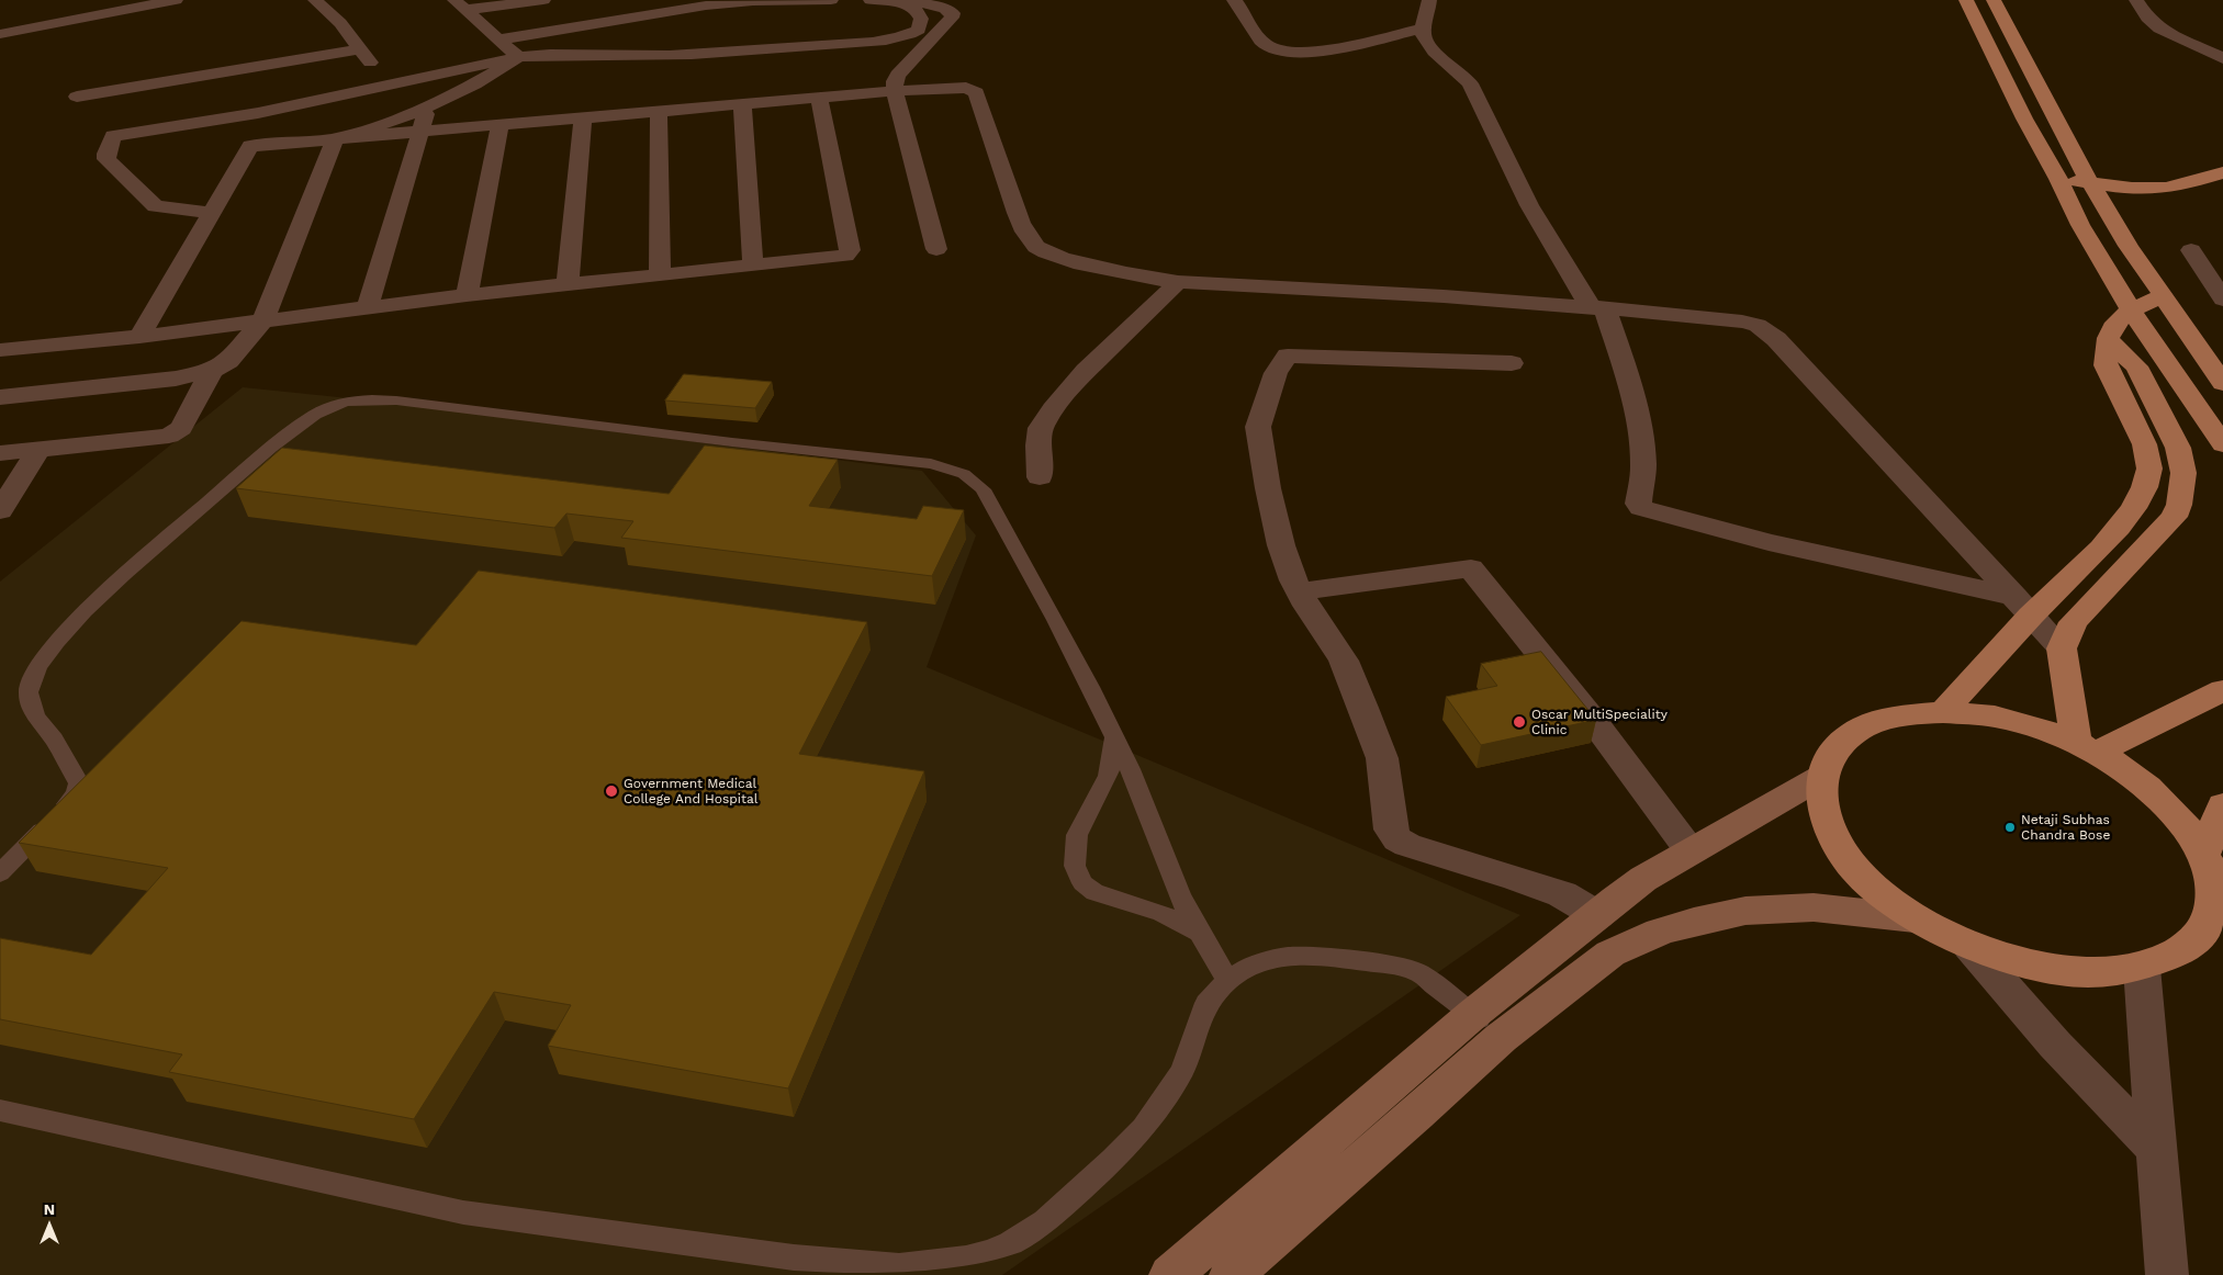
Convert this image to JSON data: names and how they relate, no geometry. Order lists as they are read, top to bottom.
{
  "places": ["Oscar MultiSpeciality Clinic", "Government Medical College And Hospital", "Netaji Subhas Chandra Bose"],
  "north": "top"
}
